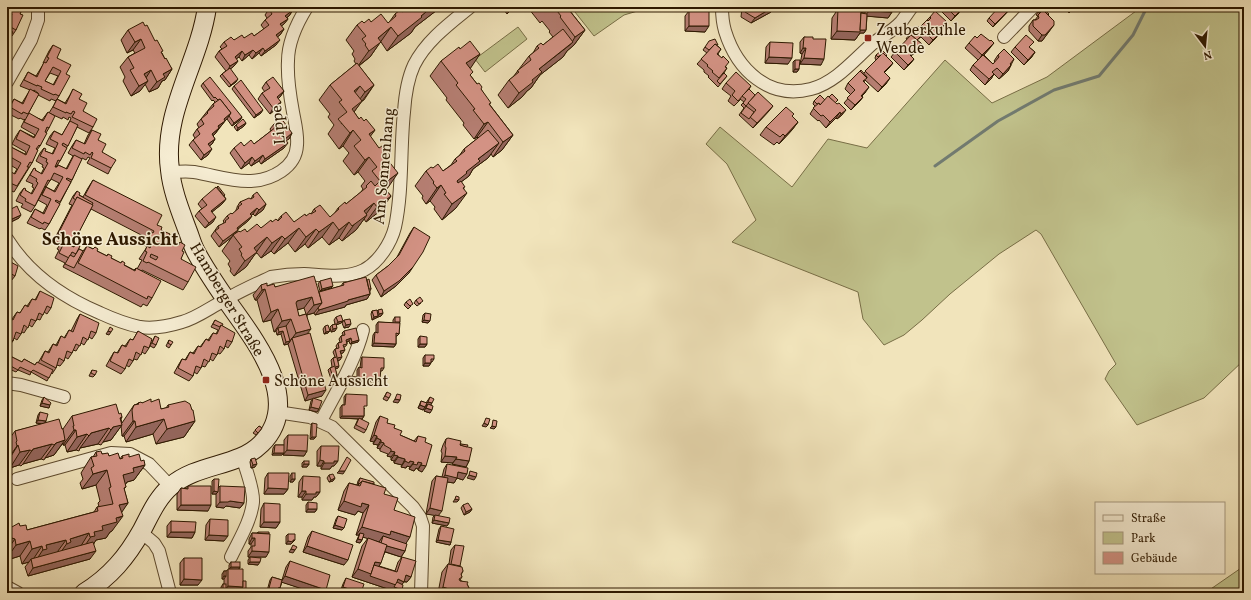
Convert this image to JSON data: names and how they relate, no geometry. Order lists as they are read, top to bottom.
{
  "streets": {
    "street": ["Lippe", "Am Sonnenhang", "Hamberger Straße"]
  },
  "crossings": [
    ["Lippe", "Hamberger Straße"],
    ["Am Sonnenhang", "Hamberger Straße"]
  ],
  "districts": ["Schöne Aussicht"],
  "places": {
    "transit": ["Zauberkuhle Wende", "Schöne Aussicht"]
  },
  "legend": ["Straße", "Park", "Gebäude"],
  "north": "bottom"
}
